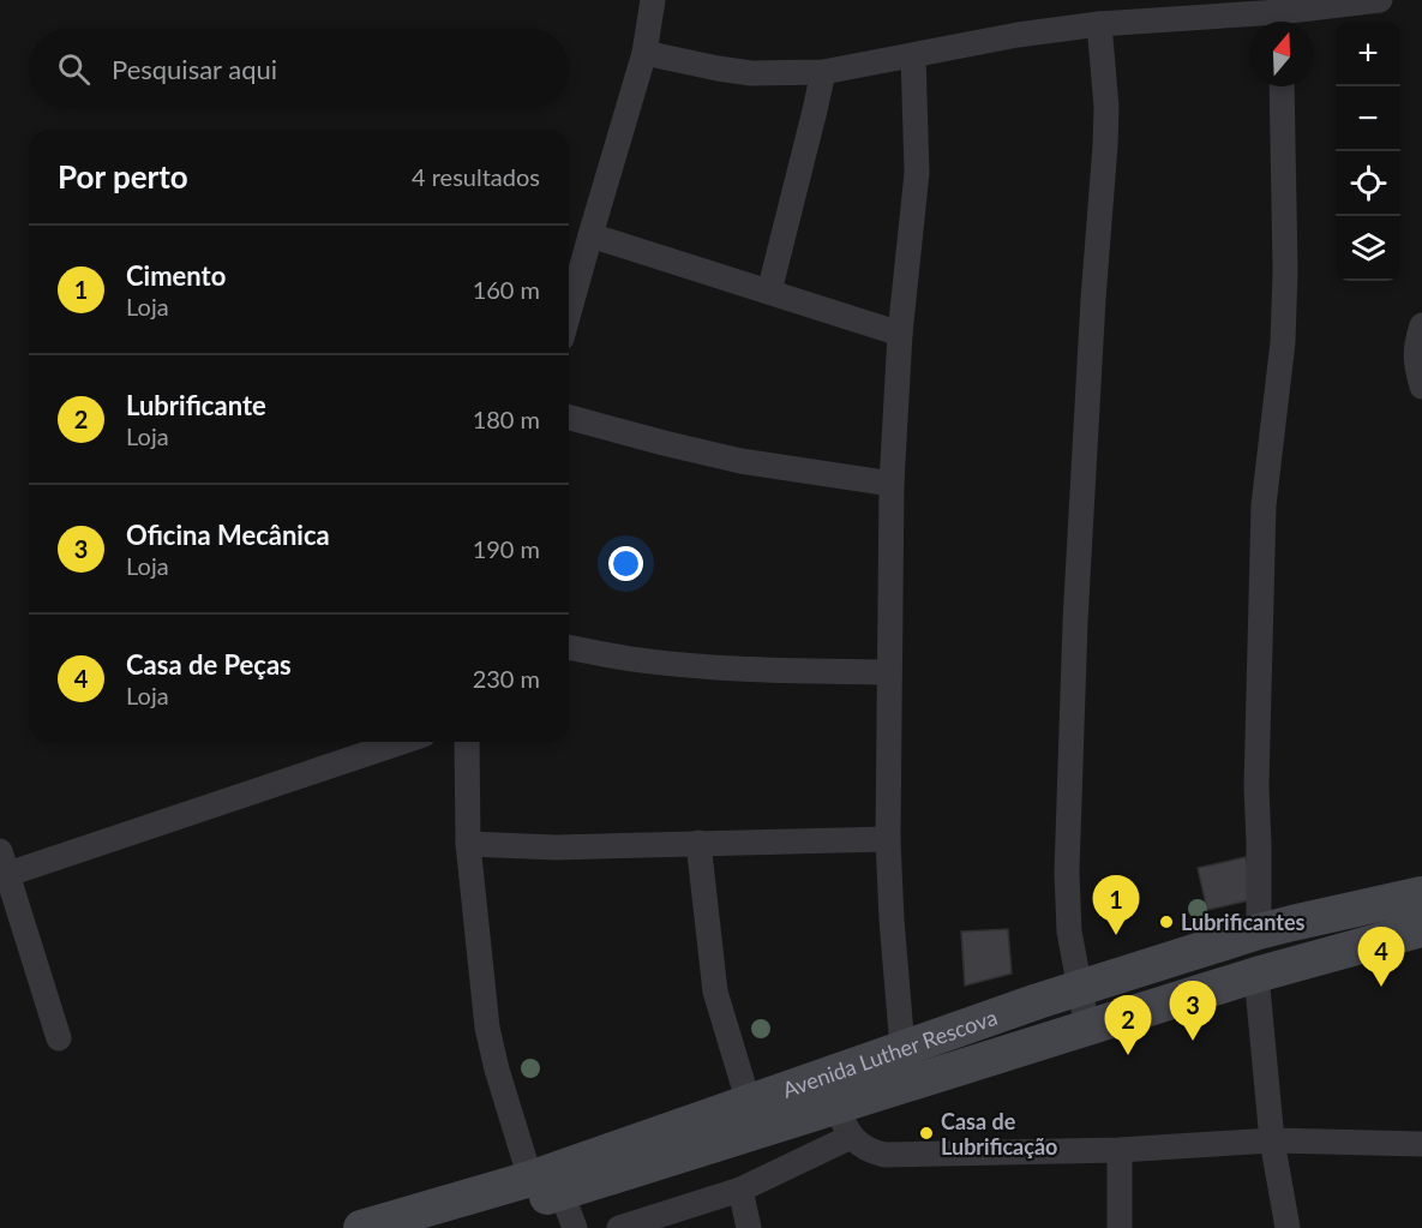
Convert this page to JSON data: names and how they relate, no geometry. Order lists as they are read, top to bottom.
{
  "streets": {
    "main road": ["Avenida Luther Rescova"]
  },
  "places": ["Lubrificantes", "Casa de Lubrificação"],
  "north": "top",
  "page": {
    "map_buttons": ["+", "−"],
    "search": "Pesquisar aqui",
    "heading": ["Por perto", "4 resultados"],
    "list": [
      {
        "mark": "1",
        "name": "Cimento",
        "note": "Loja",
        "value": "160 m"
      },
      {
        "mark": "2",
        "name": "Lubrificante",
        "note": "Loja",
        "value": "180 m"
      },
      {
        "mark": "3",
        "name": "Oficina Mecânica",
        "note": "Loja",
        "value": "190 m"
      },
      {
        "mark": "4",
        "name": "Casa de Peças",
        "note": "Loja",
        "value": "230 m"
      }
    ],
    "pins": [
      "1",
      "4",
      "3",
      "2"
    ]
  }
}
